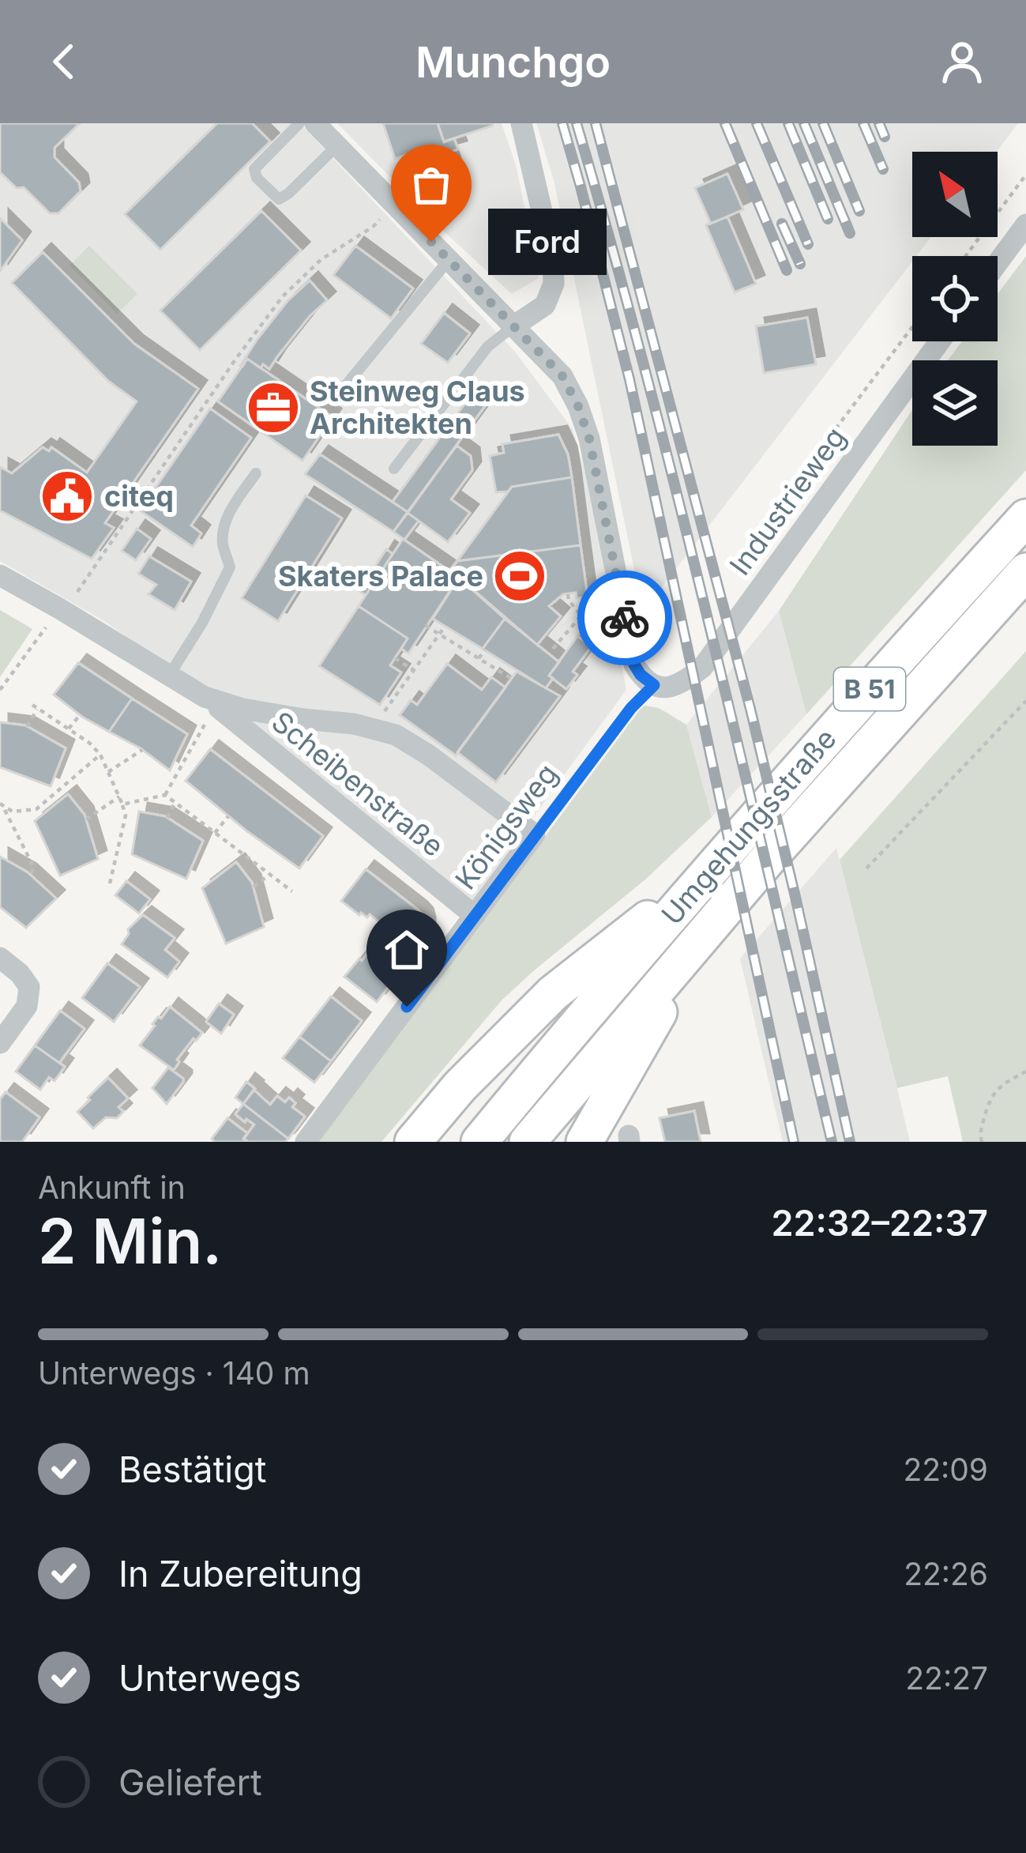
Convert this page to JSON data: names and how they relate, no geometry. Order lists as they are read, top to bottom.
{
  "streets": {
    "highway": ["B 51", "Umgehungsstraße"],
    "street": ["Industrieweg", "Scheibenstraße", "Königsweg"]
  },
  "crossings": [
    ["Industrieweg", "Königsweg"],
    ["Scheibenstraße", "Königsweg"]
  ],
  "places": {
    "other": ["Ford"],
    "office": ["Steinweg Claus Architekten"],
    "public building": ["citeq"],
    "sports": ["Skaters Palace"]
  },
  "north": "top left",
  "page": {
    "header": "Munchgo",
    "bubble": "Ford",
    "heading": ["2 Min.", "Ankunft in", "22:32–22:37"],
    "bar": "Unterwegs · 140 m",
    "list": [
      ["Bestätigt", "22:09"],
      ["In Zubereitung", "22:26"],
      ["Unterwegs", "22:27"],
      "Geliefert"
    ]
  }
}
